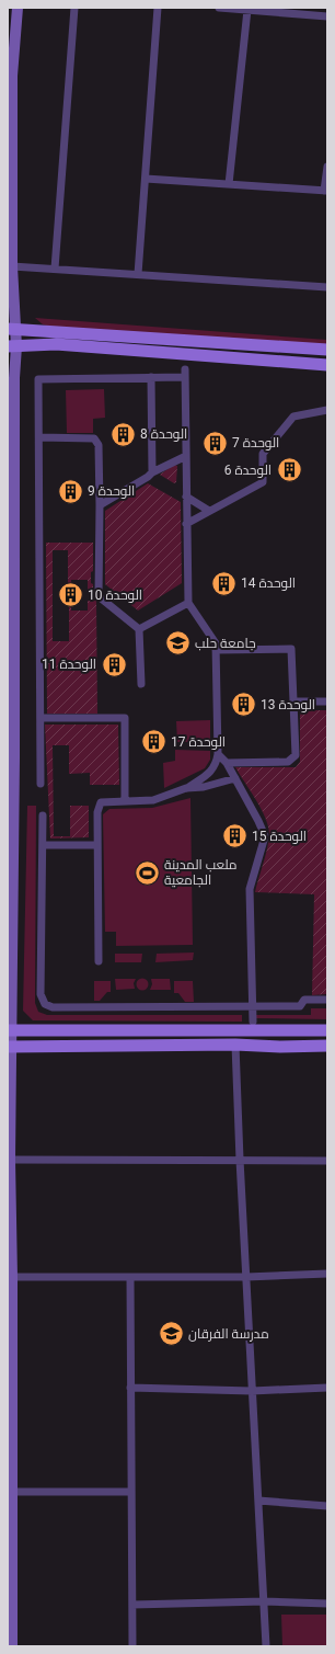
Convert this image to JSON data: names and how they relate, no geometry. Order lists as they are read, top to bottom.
{
  "places": {
    "building": [
      "الوحدة 8",
      "الوحدة 7",
      "الوحدة 6",
      "الوحدة 9",
      "الوحدة 14",
      "الوحدة 10",
      "الوحدة 11",
      "الوحدة 13",
      "الوحدة 17",
      "الوحدة 15"
    ],
    "school or university": ["جامعة حلب", "مدرسة الفرقان"],
    "sports": ["ملعب المدينة الجامعية"]
  }
}
